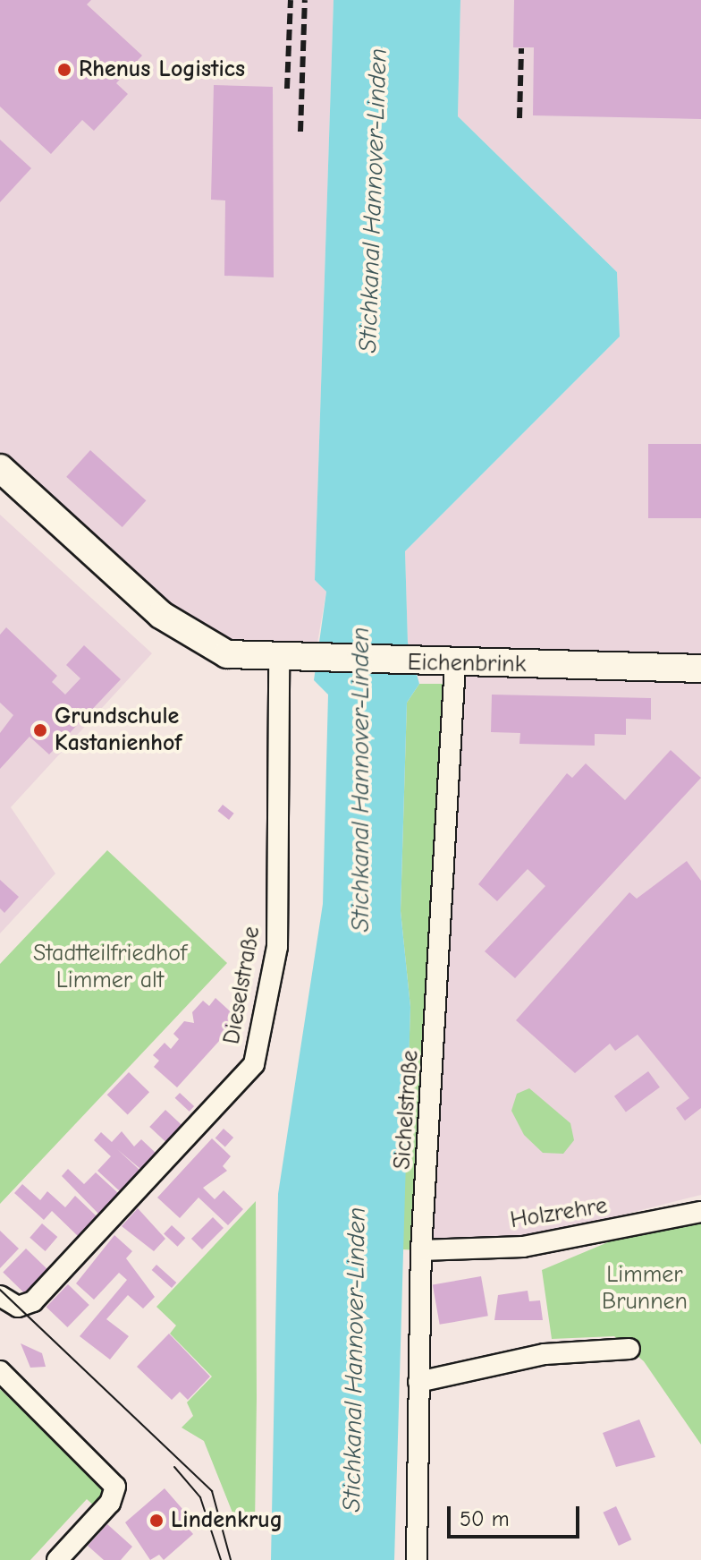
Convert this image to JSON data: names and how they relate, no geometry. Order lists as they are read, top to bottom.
{
  "streets": {
    "main road": ["Eichenbrink"],
    "street": ["Dieselstraße", "Sichelstraße", "Holzrehre"]
  },
  "crossings": [
    ["Eichenbrink", "Dieselstraße"],
    ["Eichenbrink", "Sichelstraße"],
    ["Sichelstraße", "Holzrehre"]
  ],
  "water": ["Stichkanal Hannover-Linden"],
  "parks": ["Stadtteilfriedhof Limmer alt", "Limmer Brunnen"],
  "places": ["Rhenus Logistics", "Grundschule Kastanienhof", "Lindenkrug"],
  "scale_bar": "50 m"
}
